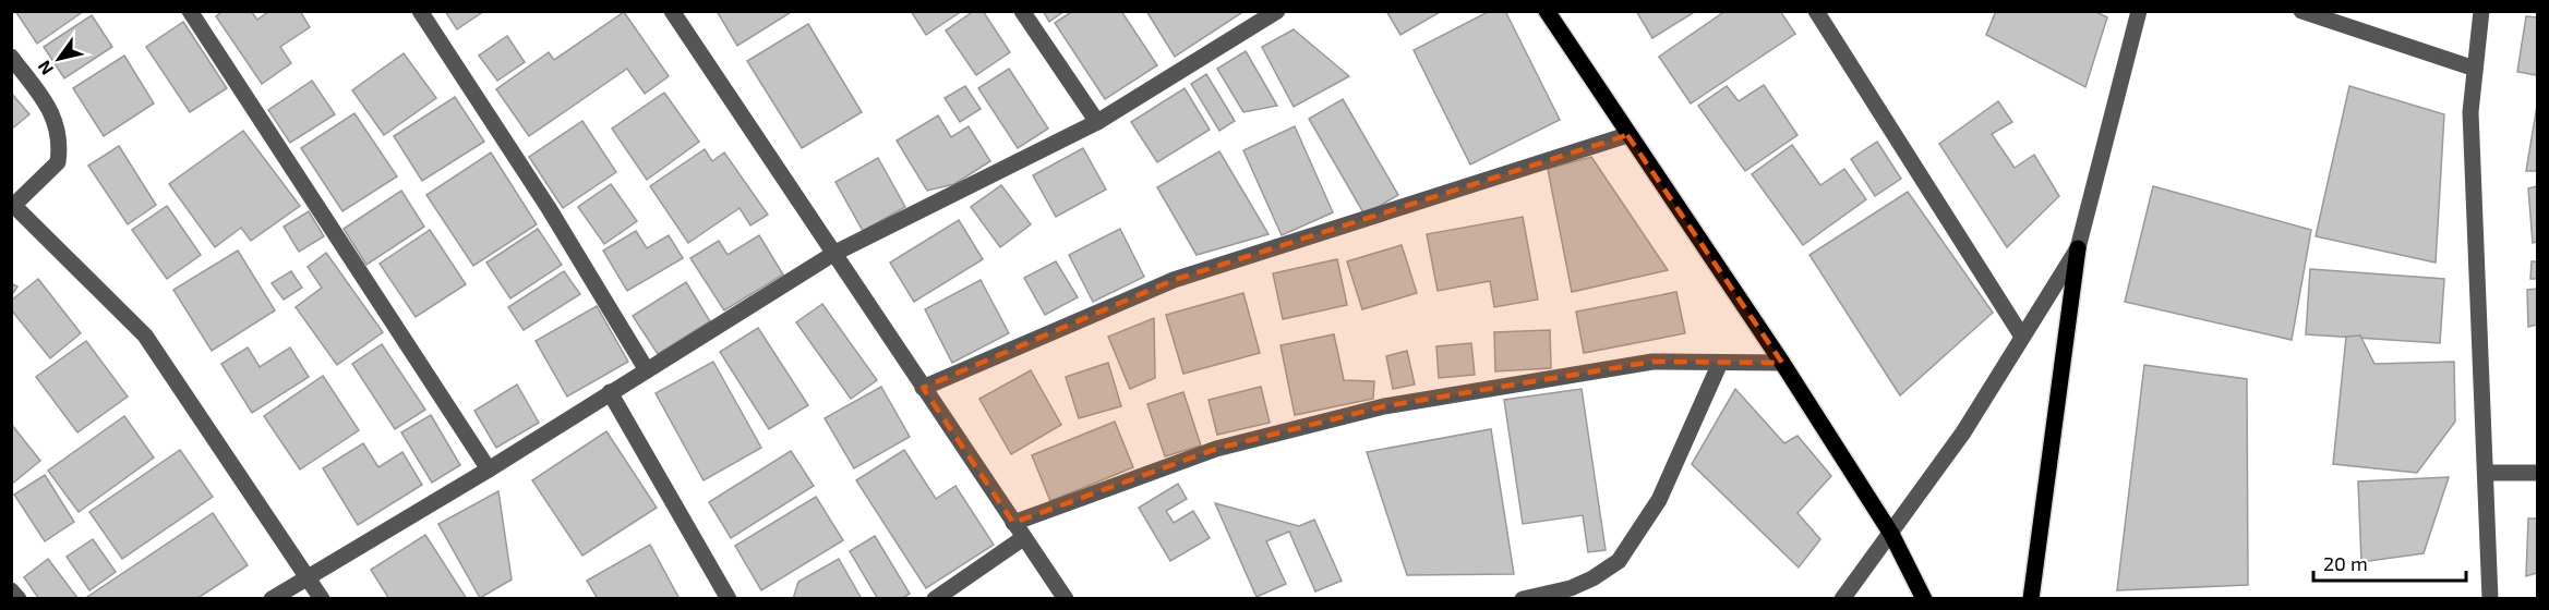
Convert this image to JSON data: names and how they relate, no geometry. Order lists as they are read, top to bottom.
{
  "scale_bar": "20 m",
  "north": "bottom left"
}
